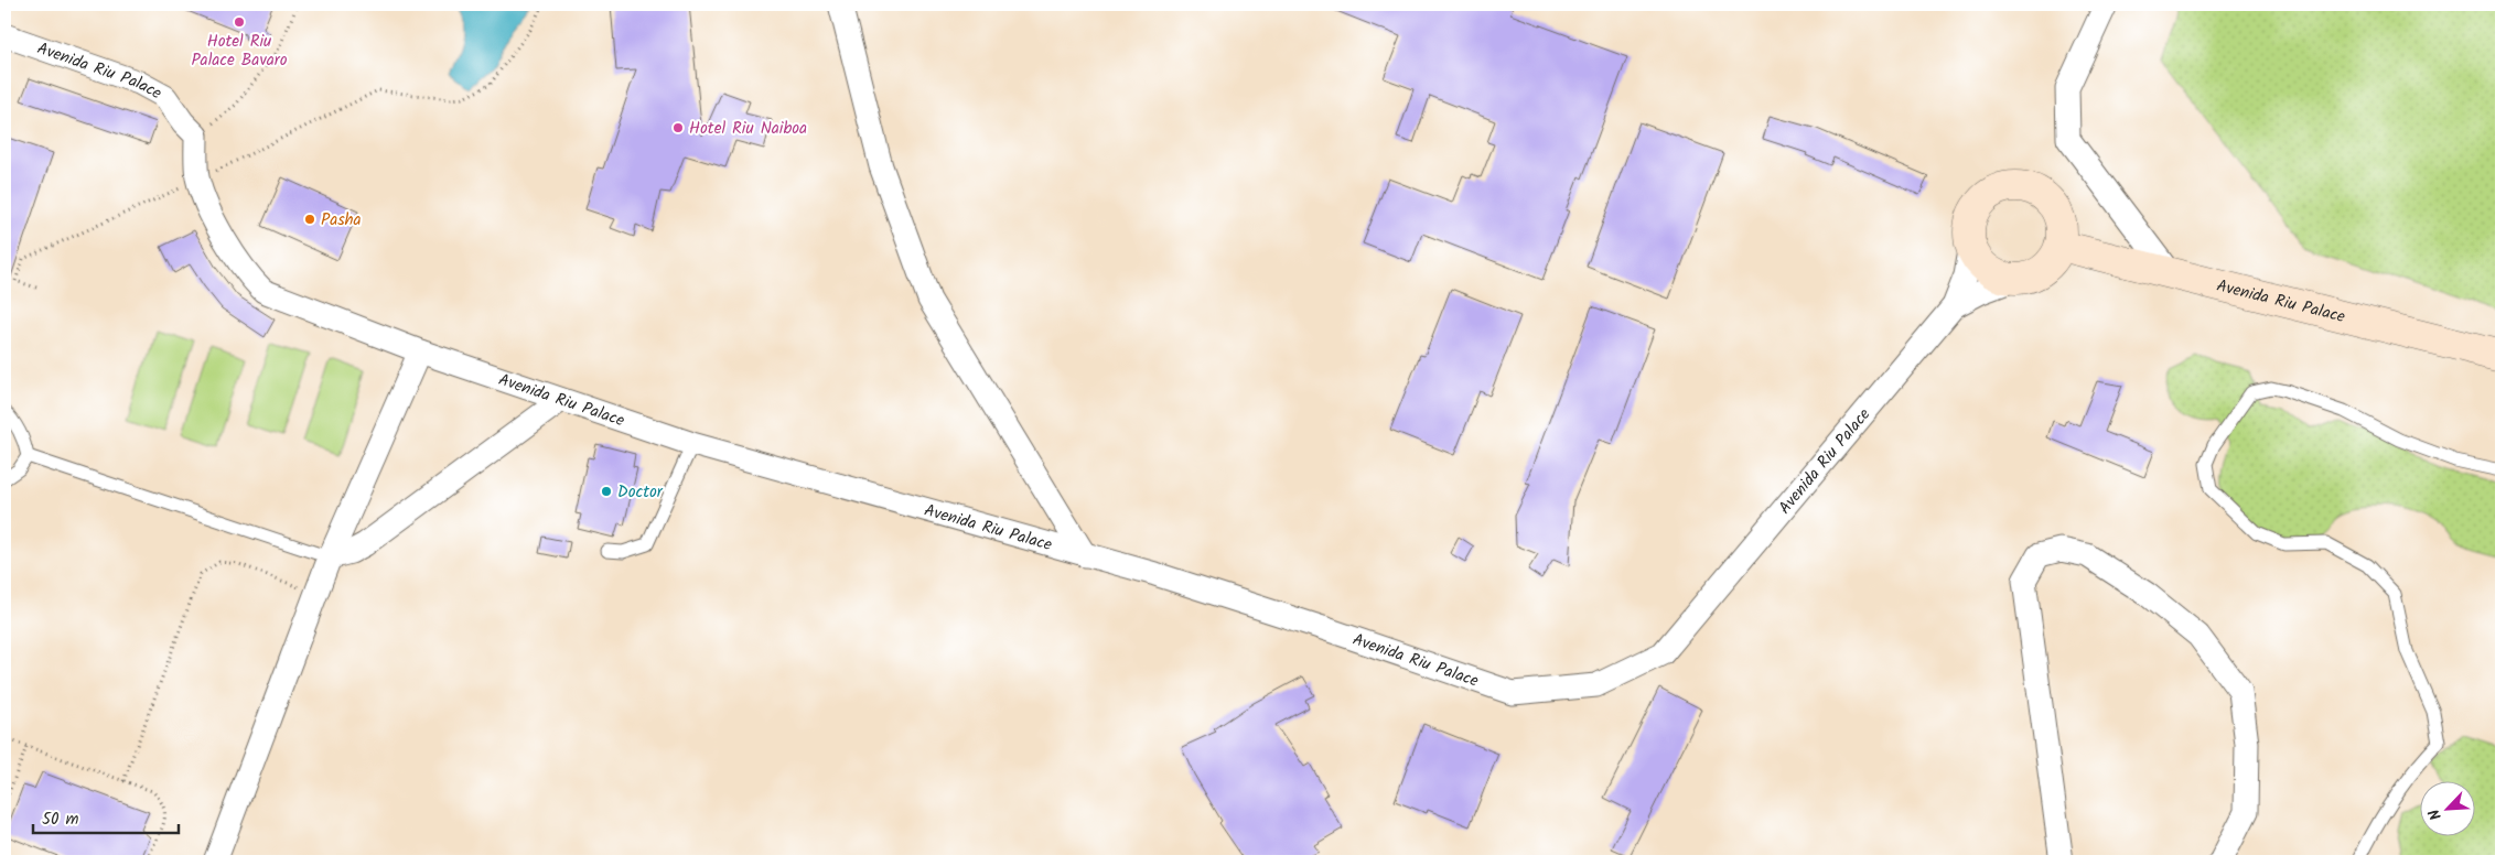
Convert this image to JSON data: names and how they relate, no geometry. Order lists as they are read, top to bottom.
{
  "streets": {
    "street": ["Avenida Riu Palace"]
  },
  "places": [
    "Hotel Riu Palace Bavaro",
    "Hotel Riu Naiboa",
    "Pasha",
    "Doctor"
  ],
  "scale_bar": "50 m",
  "north": "bottom left"
}
